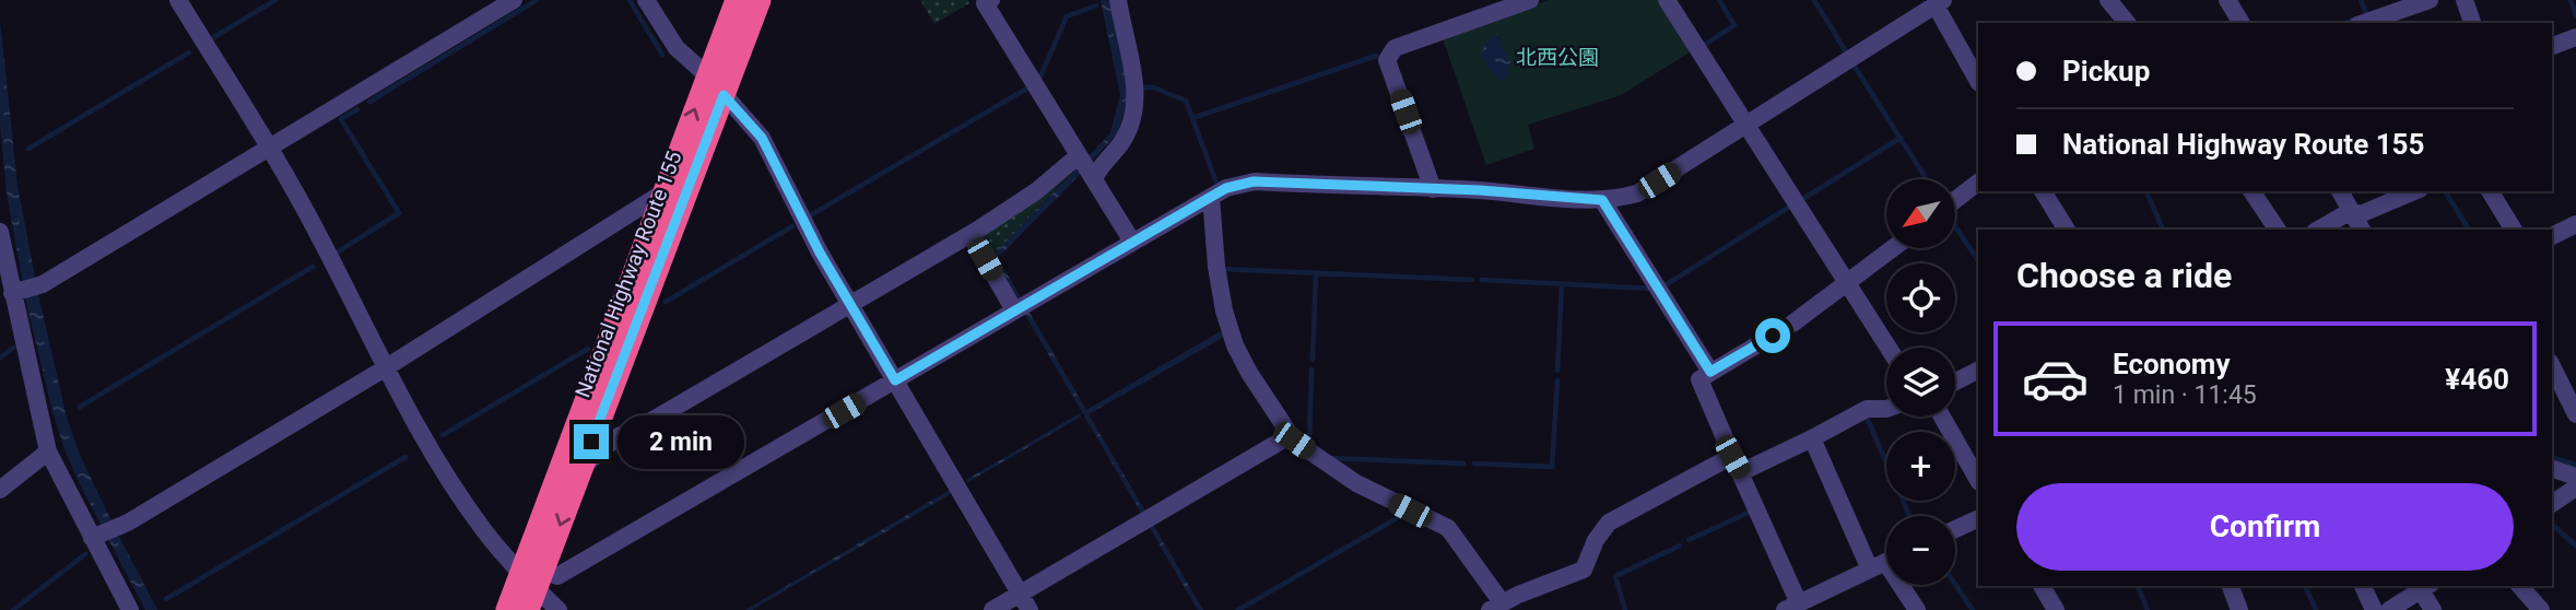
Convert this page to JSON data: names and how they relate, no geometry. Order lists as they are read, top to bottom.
{
  "streets": {
    "highway": ["National Highway Route 155"]
  },
  "parks": ["北西公園"],
  "north": "bottom left",
  "page": {
    "banner": ["Pickup", "National Highway Route 155"],
    "map_buttons": ["+", "−"],
    "heading": "Choose a ride",
    "list": [
      {
        "name": "Economy",
        "note": "1 min · 11:45",
        "value": "¥460"
      }
    ],
    "bubble": "2 min",
    "buttons": "Confirm"
  }
}
